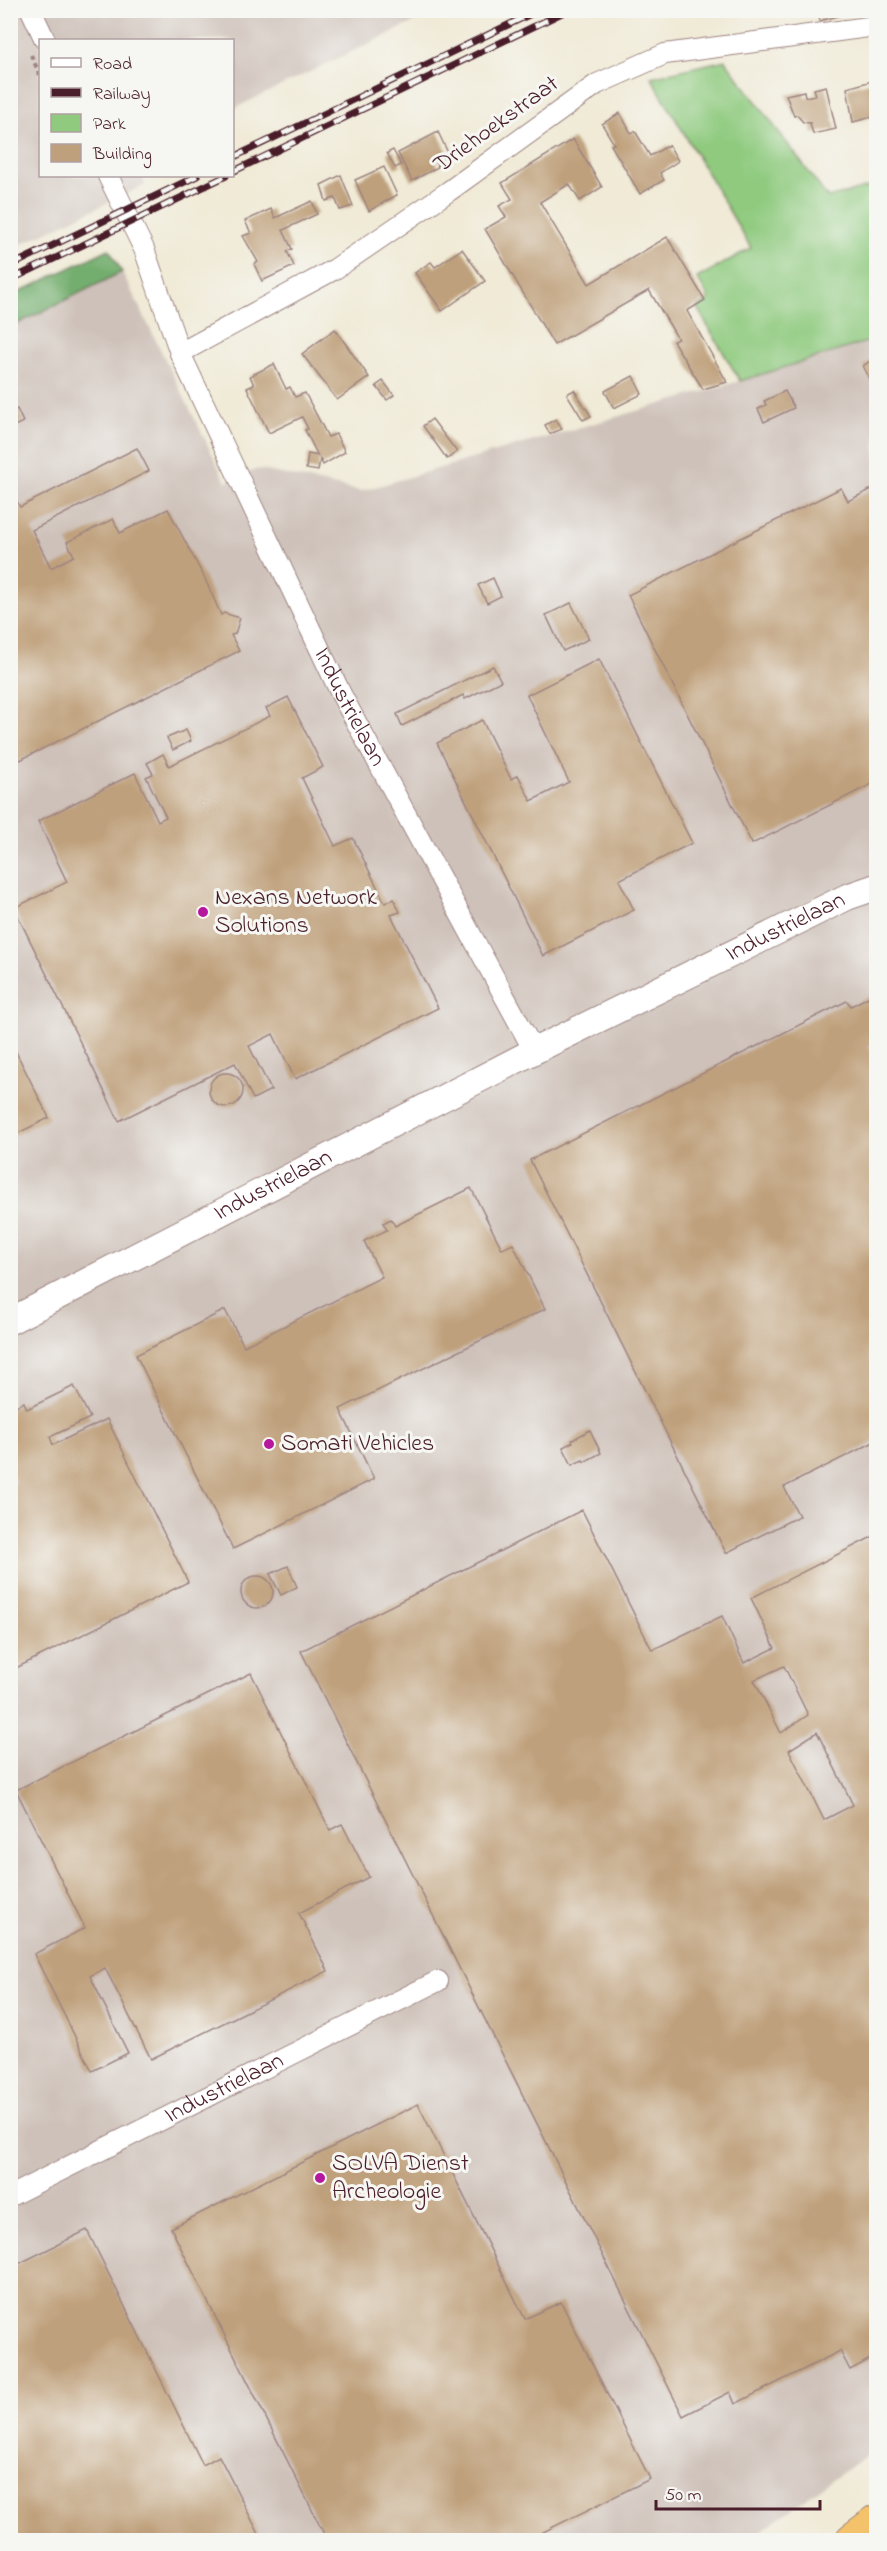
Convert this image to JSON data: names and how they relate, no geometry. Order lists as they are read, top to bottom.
{
  "streets": {
    "street": ["Driehoekstraat", "Industrielaan"]
  },
  "crossings": [
    ["Driehoekstraat", "Industrielaan"]
  ],
  "places": ["Nexans Network Solutions", "Somati Vehicles", "SOLVA Dienst Archeologie"],
  "legend": [
    "Road",
    "Railway",
    "Park",
    "Building"
  ],
  "scale_bar": "50 m"
}
